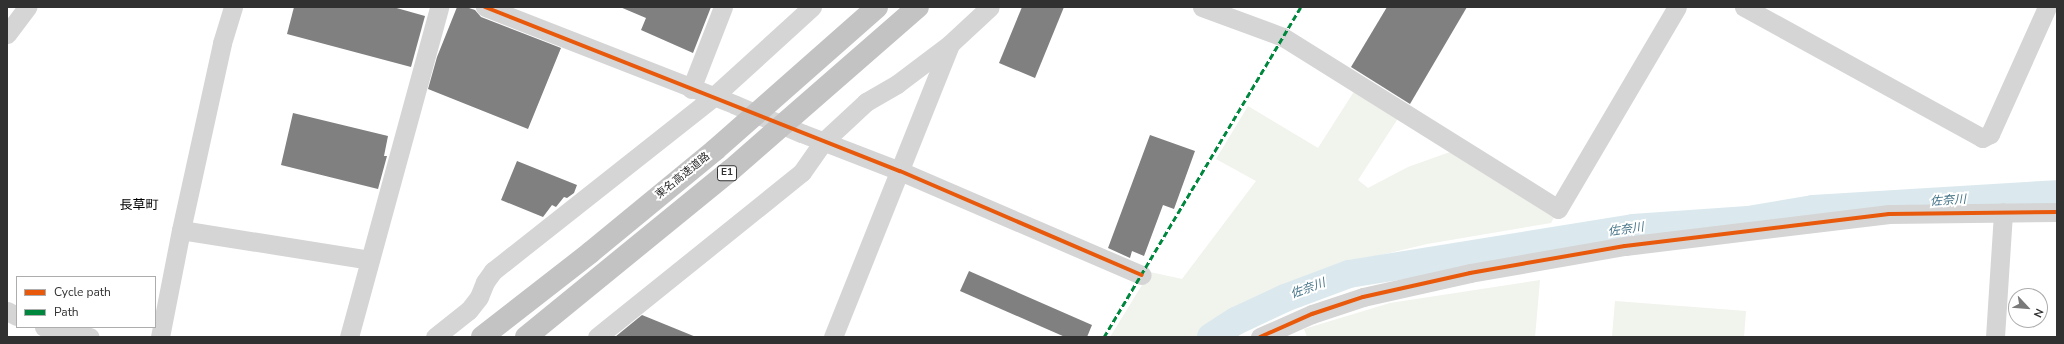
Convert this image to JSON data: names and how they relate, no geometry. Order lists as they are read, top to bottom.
{
  "streets": {
    "highway": ["E1", "東名高速道路"]
  },
  "districts": ["長草町"],
  "water": ["佐奈川"],
  "legend": ["Cycle path", "Path"],
  "north": "bottom right"
}
